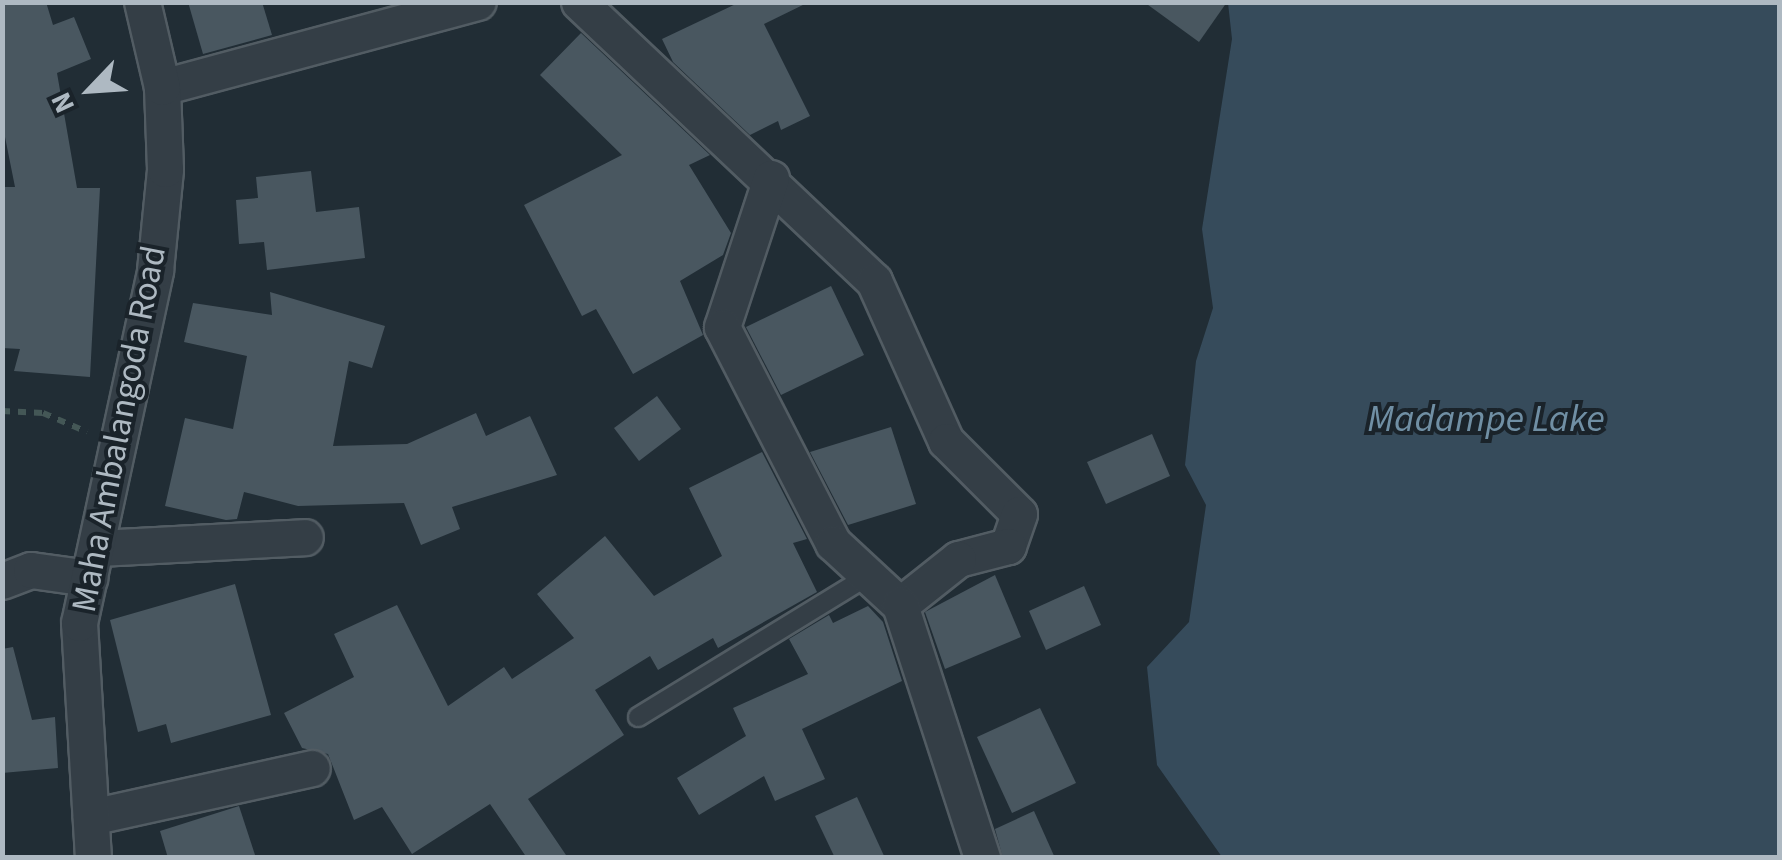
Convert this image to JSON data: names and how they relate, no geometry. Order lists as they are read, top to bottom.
{
  "streets": {
    "street": ["Maha Ambalangoda Road"]
  },
  "water": ["Madampe Lake"],
  "north": "bottom left"
}
